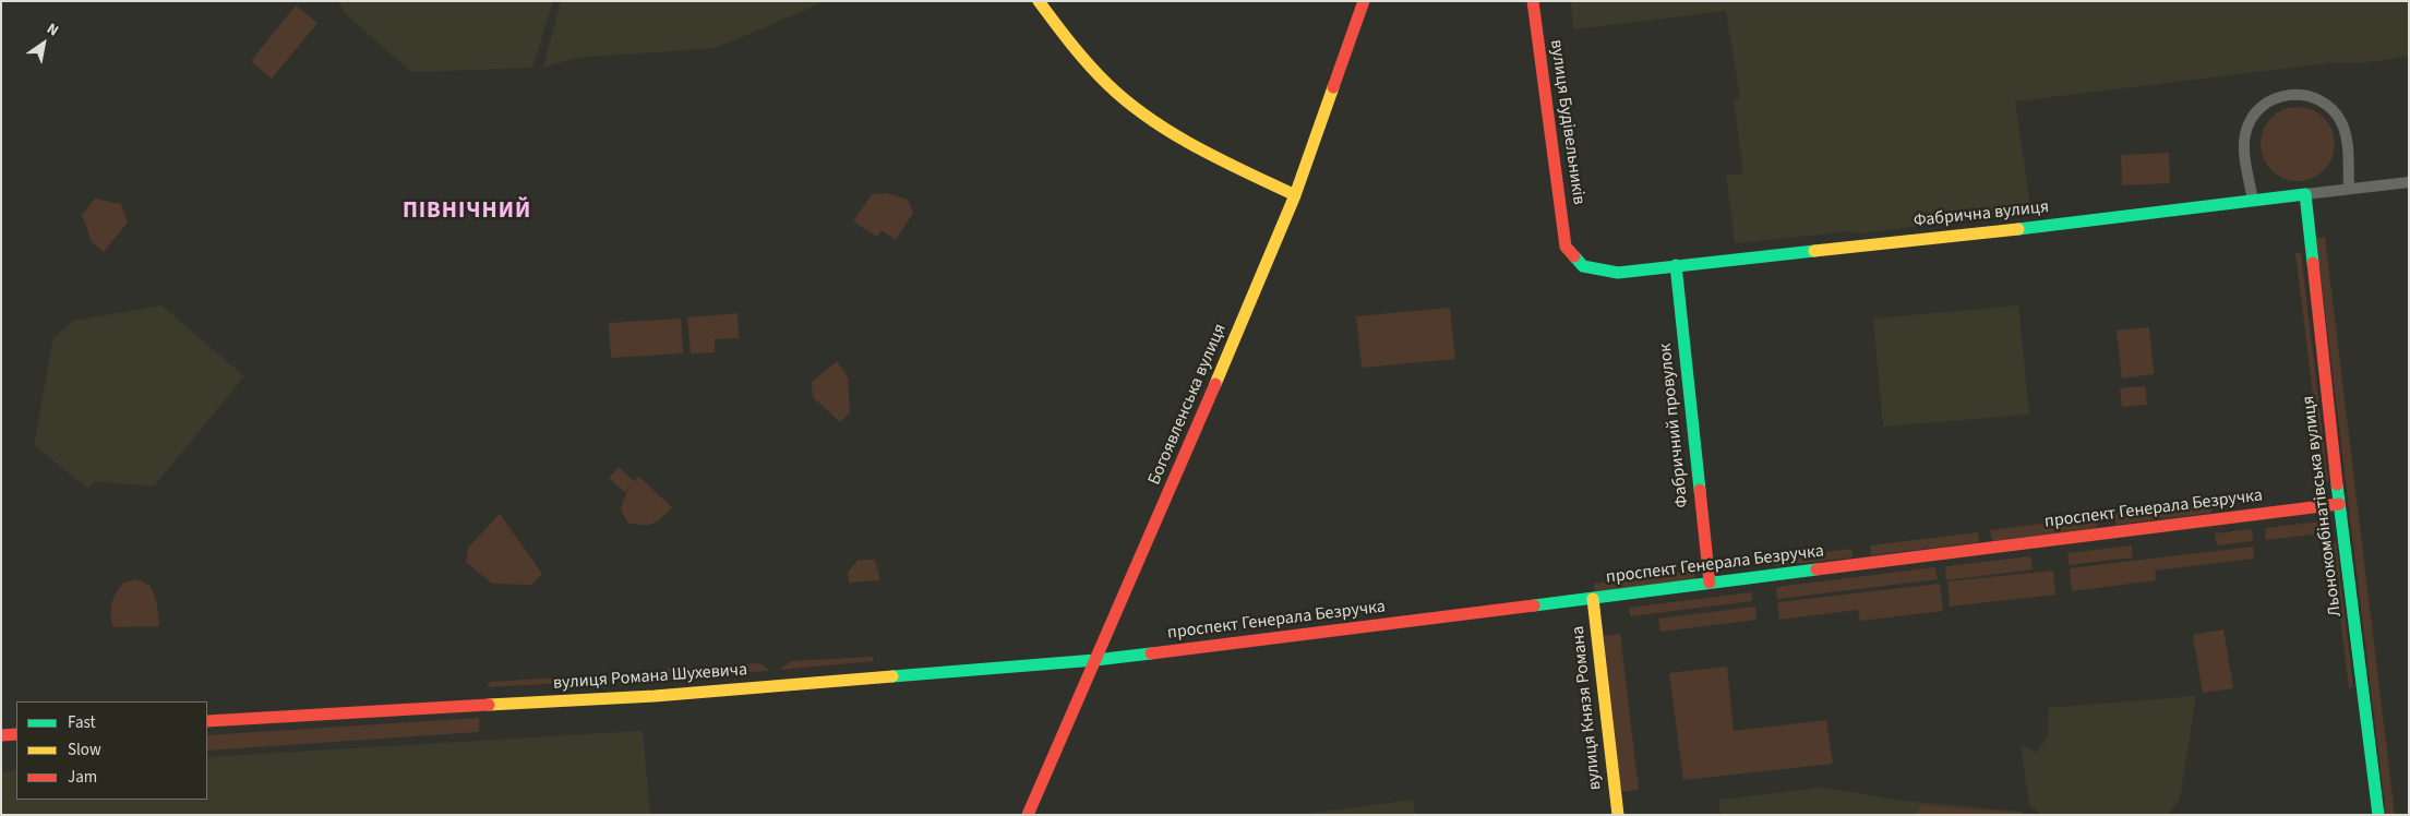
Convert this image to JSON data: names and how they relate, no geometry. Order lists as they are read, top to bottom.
{
  "streets": {
    "street": [
      "вулиця Будівельників",
      "Фабрична вулиця",
      "Богоявленська вулиця",
      "Фабричний провулок",
      "Льонокомбінатівська вулиця",
      "проспект Генерала Безручка",
      "вулиця Романа Шухевича",
      "вулиця Князя Романа"
    ]
  },
  "crossings": [
    ["вулиця Будівельників", "Фабрична вулиця"],
    ["Фабрична вулиця", "Фабричний провулок"],
    ["Фабрична вулиця", "Льонокомбінатівська вулиця"],
    ["Богоявленська вулиця", "проспект Генерала Безручка"],
    ["Богоявленська вулиця", "вулиця Романа Шухевича"],
    ["Фабричний провулок", "проспект Генерала Безручка"],
    ["Льонокомбінатівська вулиця", "проспект Генерала Безручка"],
    ["проспект Генерала Безручка", "вулиця Романа Шухевича"],
    ["проспект Генерала Безручка", "вулиця Князя Романа"]
  ],
  "districts": ["ПІВНІЧНИЙ"],
  "legend": ["Fast", "Slow", "Jam"],
  "north": "top right"
}
